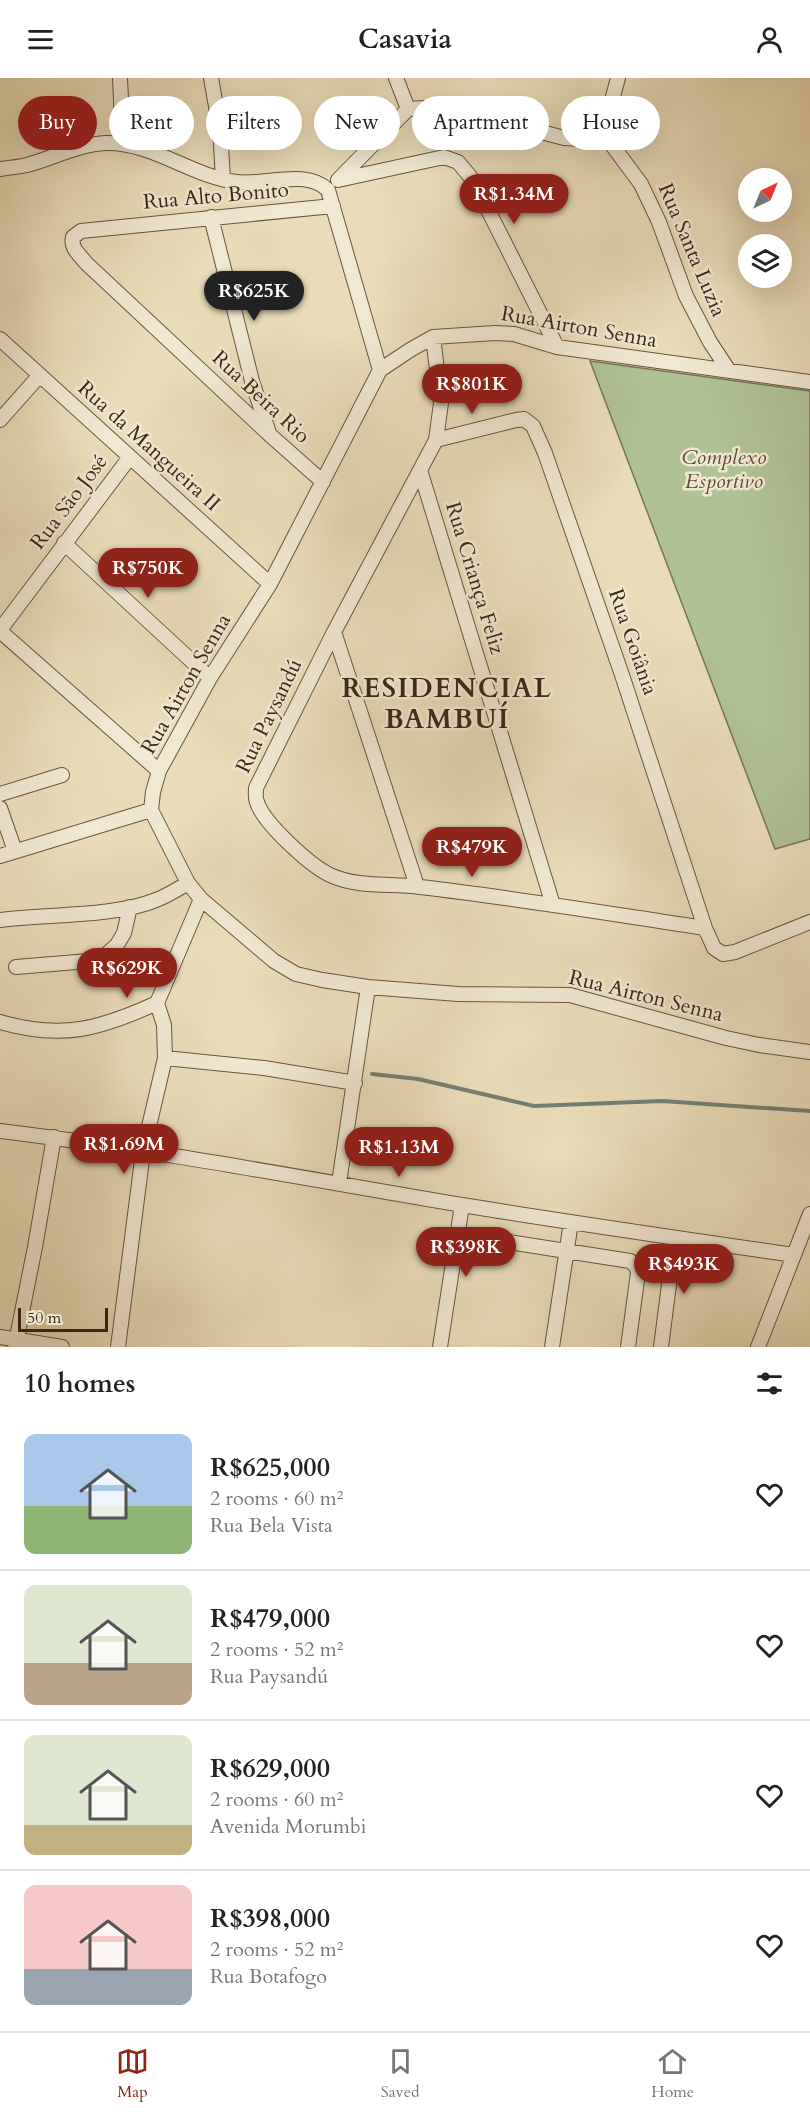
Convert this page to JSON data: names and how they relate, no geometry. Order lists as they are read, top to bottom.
{
  "streets": {
    "street": [
      "Rua Alto Bonito",
      "Rua Santa Luzia",
      "Rua Airton Senna",
      "Rua Beira Rio",
      "Rua da Mangueira II",
      "Rua São José",
      "Rua Criança Feliz",
      "Rua Goiânia",
      "Rua Paysandú"
    ]
  },
  "crossings": [
    ["Rua Alto Bonito", "Rua Beira Rio"],
    ["Rua Santa Luzia", "Rua Airton Senna"],
    ["Rua Airton Senna", "Rua Beira Rio"],
    ["Rua Airton Senna", "Rua da Mangueira II"],
    ["Rua Airton Senna", "Rua Paysandú"],
    ["Rua da Mangueira II", "Rua São José"],
    ["Rua Criança Feliz", "Rua Paysandú"],
    ["Rua Goiânia", "Rua Paysandú"]
  ],
  "districts": ["RESIDENCIAL BAMBUÍ"],
  "parks": ["Complexo Esportivo"],
  "scale_bar": "50 m",
  "north": "top right",
  "page": {
    "header": "Casavia",
    "chip": [
      "Buy",
      "Rent",
      "Filters",
      "New",
      "Apartment",
      "House"
    ],
    "price": [
      "R$1.34M",
      "R$625K",
      "R$801K",
      "R$750K",
      "R$479K",
      "R$629K",
      "R$1.69M",
      "R$1.13M",
      "R$398K",
      "R$493K"
    ],
    "scale": "50 m",
    "heading": "10 homes",
    "list": [
      {
        "name": "R$625,000",
        "note": "2 rooms · 60 m² · Rua Bela Vista"
      },
      {
        "name": "R$479,000",
        "note": "2 rooms · 52 m² · Rua Paysandú"
      },
      {
        "name": "R$629,000",
        "note": "2 rooms · 60 m² · Avenida Morumbi"
      },
      {
        "name": "R$398,000",
        "note": "2 rooms · 52 m² · Rua Botafogo"
      }
    ],
    "tabs": ["Map", "Saved", "Home"]
  }
}
